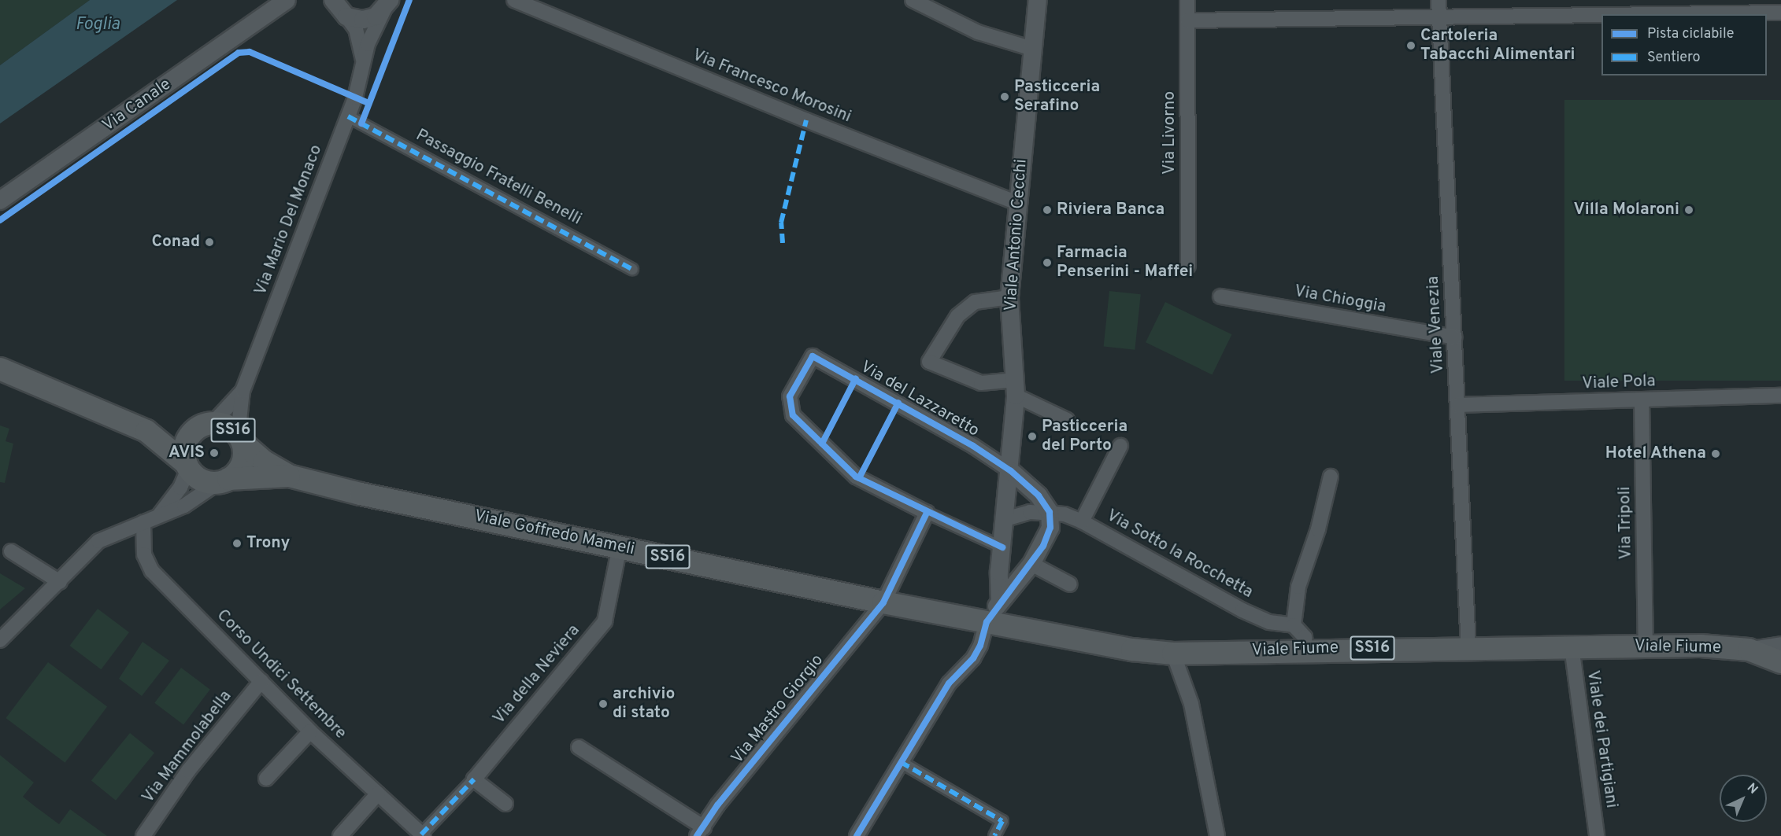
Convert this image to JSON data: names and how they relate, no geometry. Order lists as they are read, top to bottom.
{
  "streets": {
    "main road": ["SS16", "Viale Goffredo Mameli", "Viale Fiume"],
    "street": [
      "Via Francesco Morosini",
      "Via Canale",
      "Via Livorno",
      "Passaggio Fratelli Benelli",
      "Via Mario Del Monaco",
      "Viale Antonio Cecchi",
      "Via Chioggia",
      "Viale Venezia",
      "Viale Pola",
      "Via del Lazzaretto",
      "Via Tripoli",
      "Via Sotto la Rocchetta",
      "Corso Undici Settembre",
      "Via della Neviera",
      "Via Mastro Giorgio",
      "Viale dei Partigiani",
      "Via Mammolabella"
    ]
  },
  "crossings": [
    ["Via Francesco Morosini", "Viale Antonio Cecchi"],
    ["Passaggio Fratelli Benelli", "Via Mario Del Monaco"],
    ["Via Mario Del Monaco", "SS16"],
    ["Via Mario Del Monaco", "Viale Goffredo Mameli"],
    ["Viale Antonio Cecchi", "Via del Lazzaretto"],
    ["Viale Antonio Cecchi", "Via Sotto la Rocchetta"],
    ["Via Chioggia", "Viale Venezia"],
    ["Viale Venezia", "Viale Pola"],
    ["Viale Venezia", "Viale Fiume"],
    ["Viale Pola", "Via Tripoli"],
    ["Via del Lazzaretto", "Via Mastro Giorgio"],
    ["SS16", "Viale Goffredo Mameli"],
    ["Via Tripoli", "Viale Fiume"],
    ["Viale Goffredo Mameli", "Viale Fiume"],
    ["Viale Goffredo Mameli", "Via della Neviera"],
    ["Viale Goffredo Mameli", "Via Mastro Giorgio"],
    ["Viale Fiume", "Viale dei Partigiani"],
    ["Corso Undici Settembre", "Via Mammolabella"]
  ],
  "water": ["Foglia"],
  "places": [
    "Cartoleria Tabacchi Alimentari",
    "Pasticceria Serafino",
    "Riviera Banca",
    "Villa Molaroni",
    "Conad",
    "Farmacia Penserini - Maffei",
    "Pasticceria del Porto",
    "AVIS",
    "Hotel Athena",
    "Trony",
    "archivio di stato"
  ],
  "legend": ["Pista ciclabile", "Sentiero"],
  "north": "top right"
}
